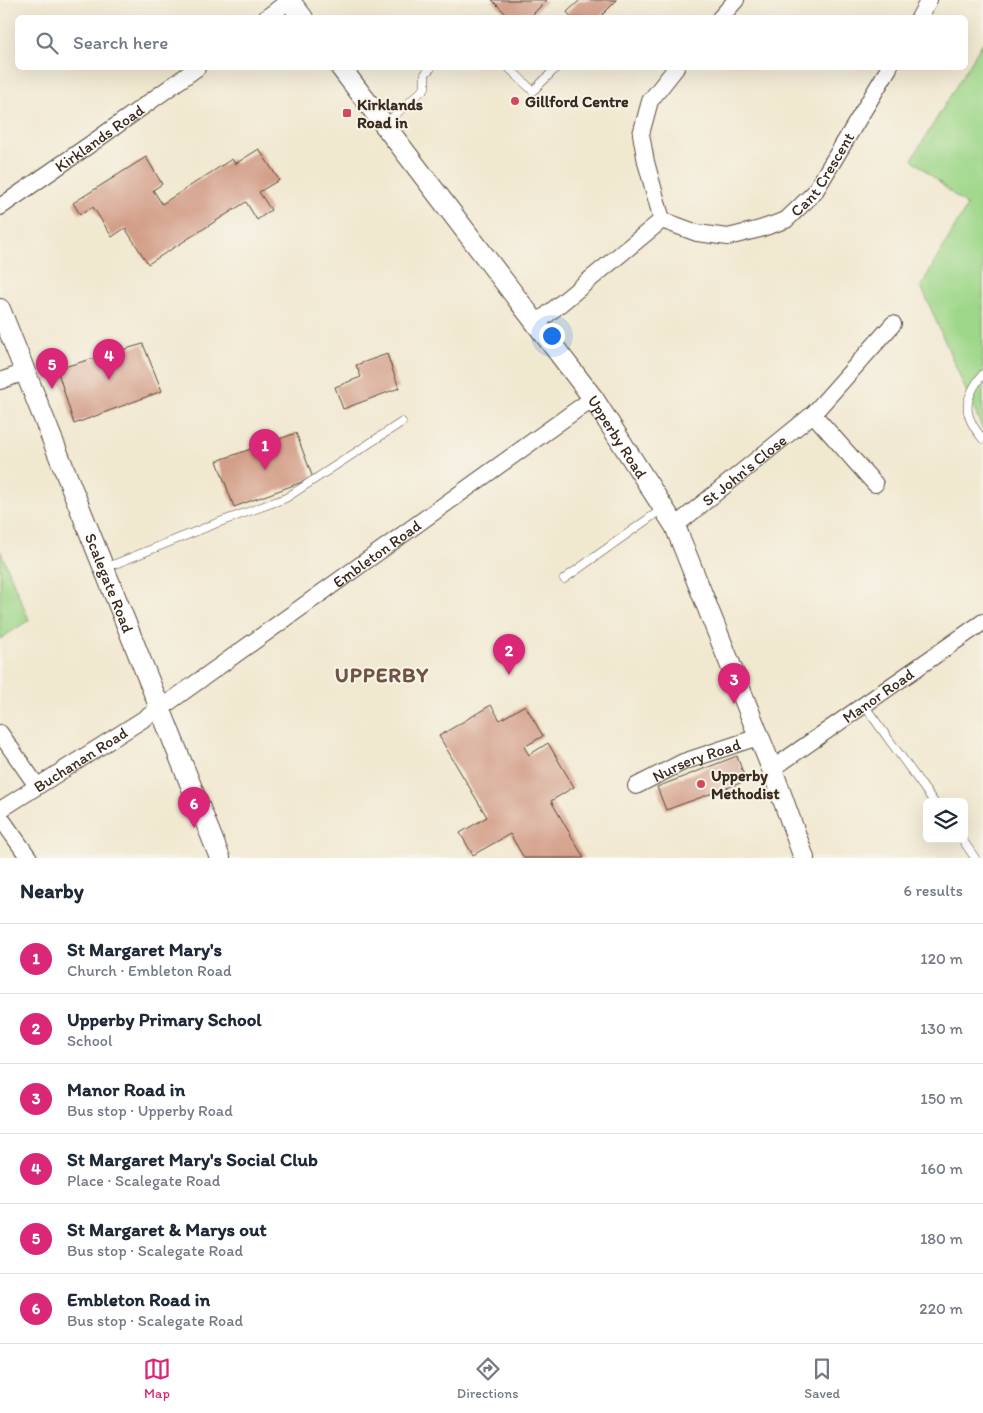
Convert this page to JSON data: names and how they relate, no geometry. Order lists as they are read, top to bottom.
{
  "streets": {
    "street": [
      "Kirklands Road",
      "Cant Crescent",
      "Upperby Road",
      "St John's Close",
      "Embleton Road",
      "Scalegate Road",
      "Manor Road",
      "Buchanan Road",
      "Nursery Road"
    ]
  },
  "crossings": [
    ["Upperby Road", "St John's Close"],
    ["Upperby Road", "Embleton Road"],
    ["Upperby Road", "Manor Road"],
    ["Upperby Road", "Nursery Road"],
    ["Embleton Road", "Scalegate Road"],
    ["Embleton Road", "Buchanan Road"],
    ["Scalegate Road", "Buchanan Road"]
  ],
  "districts": ["UPPERBY"],
  "places": {
    "other": ["Gillford Centre", "Upperby Methodist"],
    "transit": ["Kirklands Road in"]
  },
  "page": {
    "search": "Search here",
    "pins": [
      "4",
      "5",
      "1",
      "2",
      "3",
      "6"
    ],
    "heading": ["Nearby", "6 results"],
    "list": [
      {
        "mark": "1",
        "name": "St Margaret Mary's",
        "note": "Church · Embleton Road",
        "value": "120 m"
      },
      {
        "mark": "2",
        "name": "Upperby Primary School",
        "note": "School",
        "value": "130 m"
      },
      {
        "mark": "3",
        "name": "Manor Road in",
        "note": "Bus stop · Upperby Road",
        "value": "150 m"
      },
      {
        "mark": "4",
        "name": "St Margaret Mary's Social Club",
        "note": "Place · Scalegate Road",
        "value": "160 m"
      },
      {
        "mark": "5",
        "name": "St Margaret & Marys out",
        "note": "Bus stop · Scalegate Road",
        "value": "180 m"
      },
      {
        "mark": "6",
        "name": "Embleton Road in",
        "note": "Bus stop · Scalegate Road",
        "value": "220 m"
      }
    ],
    "nav": ["Map", "Directions", "Saved"]
  }
}
